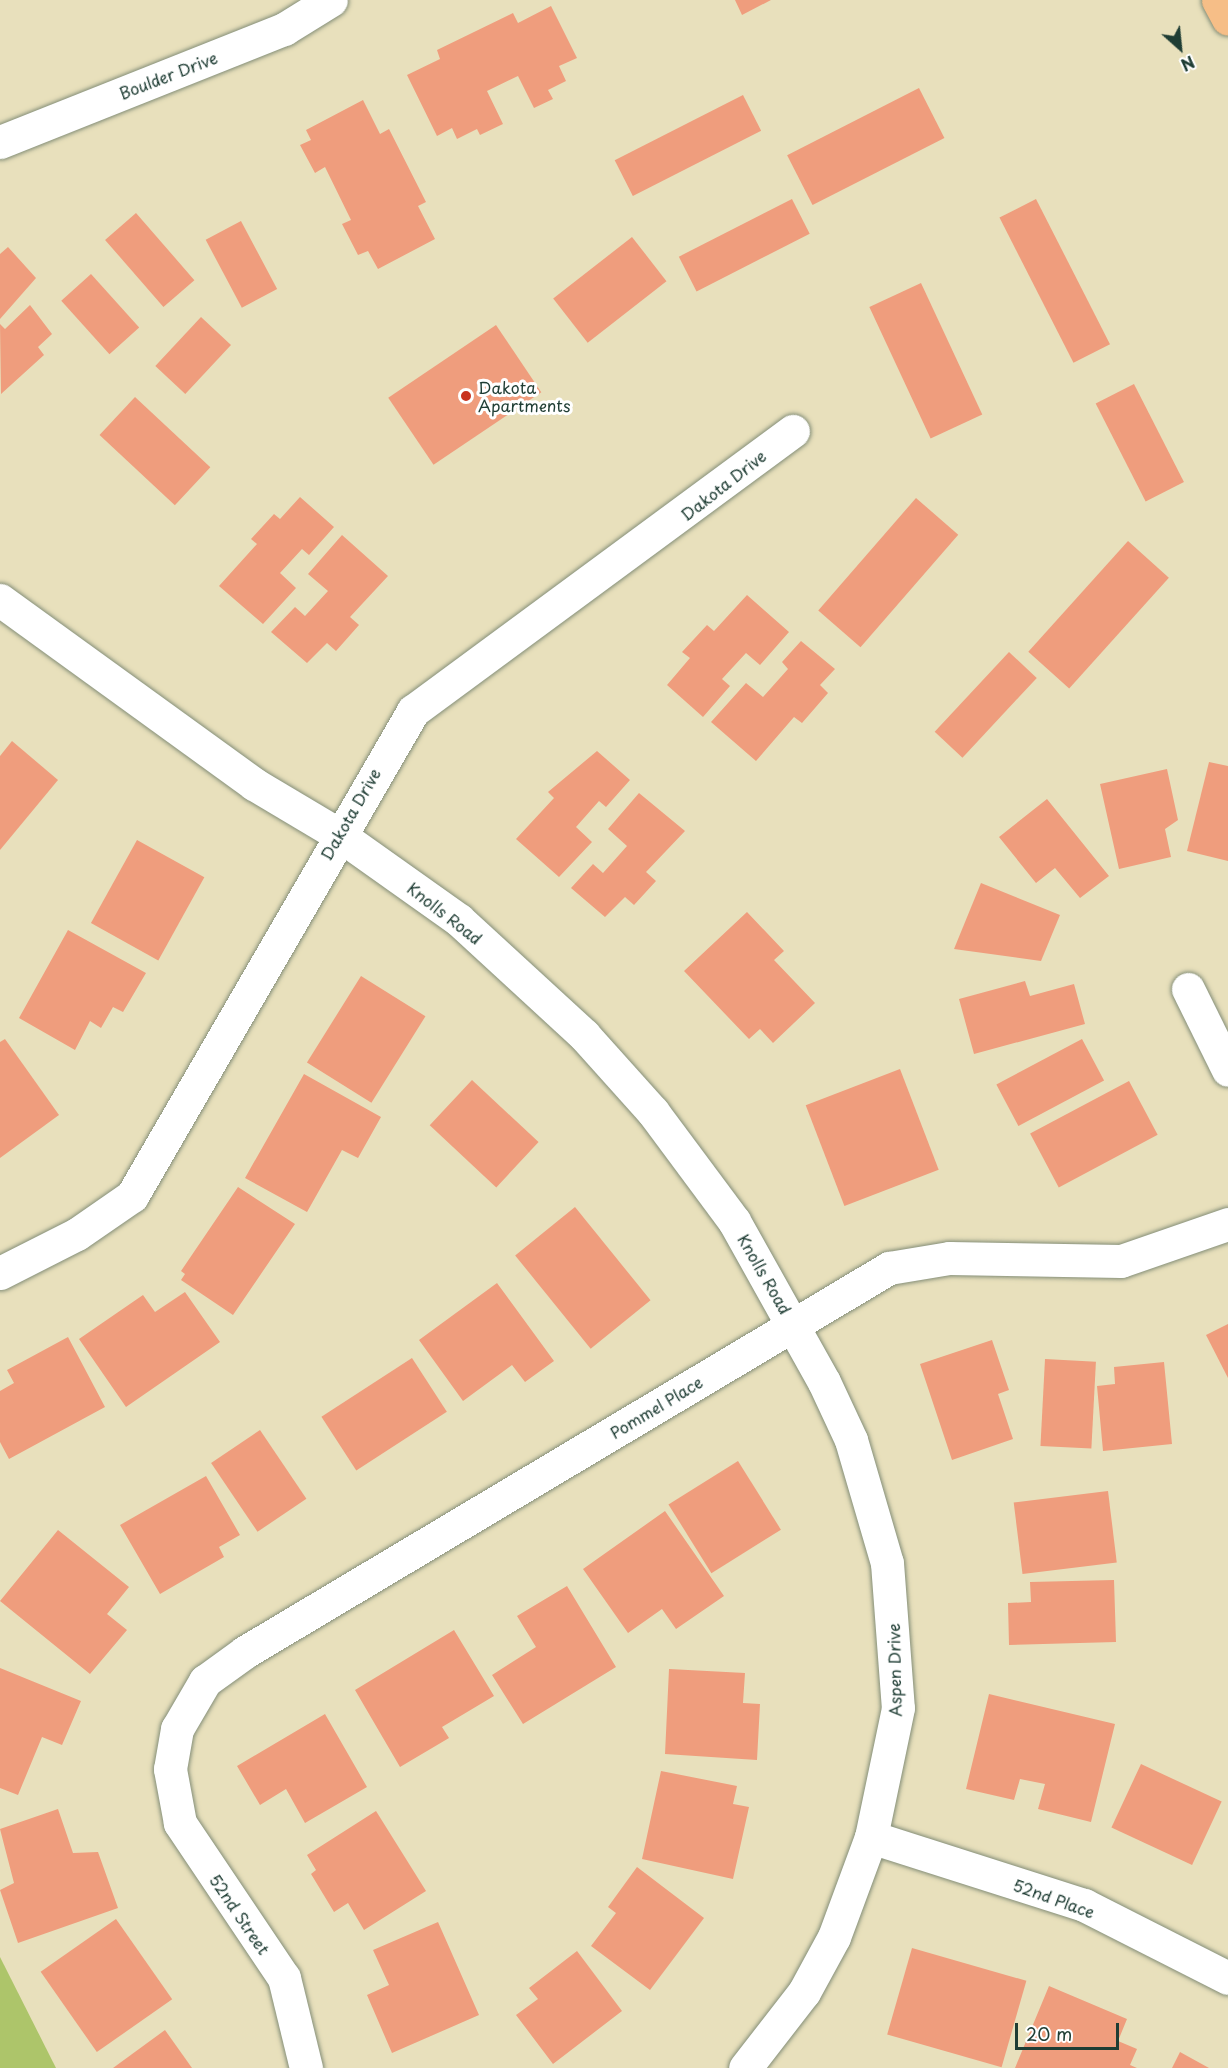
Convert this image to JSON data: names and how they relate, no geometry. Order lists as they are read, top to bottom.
{
  "streets": {
    "street": [
      "Boulder Drive",
      "Dakota Drive",
      "Knolls Road",
      "Pommel Place",
      "Aspen Drive",
      "52nd Place",
      "52nd Street"
    ]
  },
  "crossings": [
    ["Dakota Drive", "Knolls Road"],
    ["Knolls Road", "Pommel Place"],
    ["Knolls Road", "Aspen Drive"],
    ["Pommel Place", "Aspen Drive"],
    ["Pommel Place", "52nd Street"],
    ["Aspen Drive", "52nd Place"]
  ],
  "places": ["Dakota Apartments"],
  "scale_bar": "20 m",
  "north": "bottom right"
}
